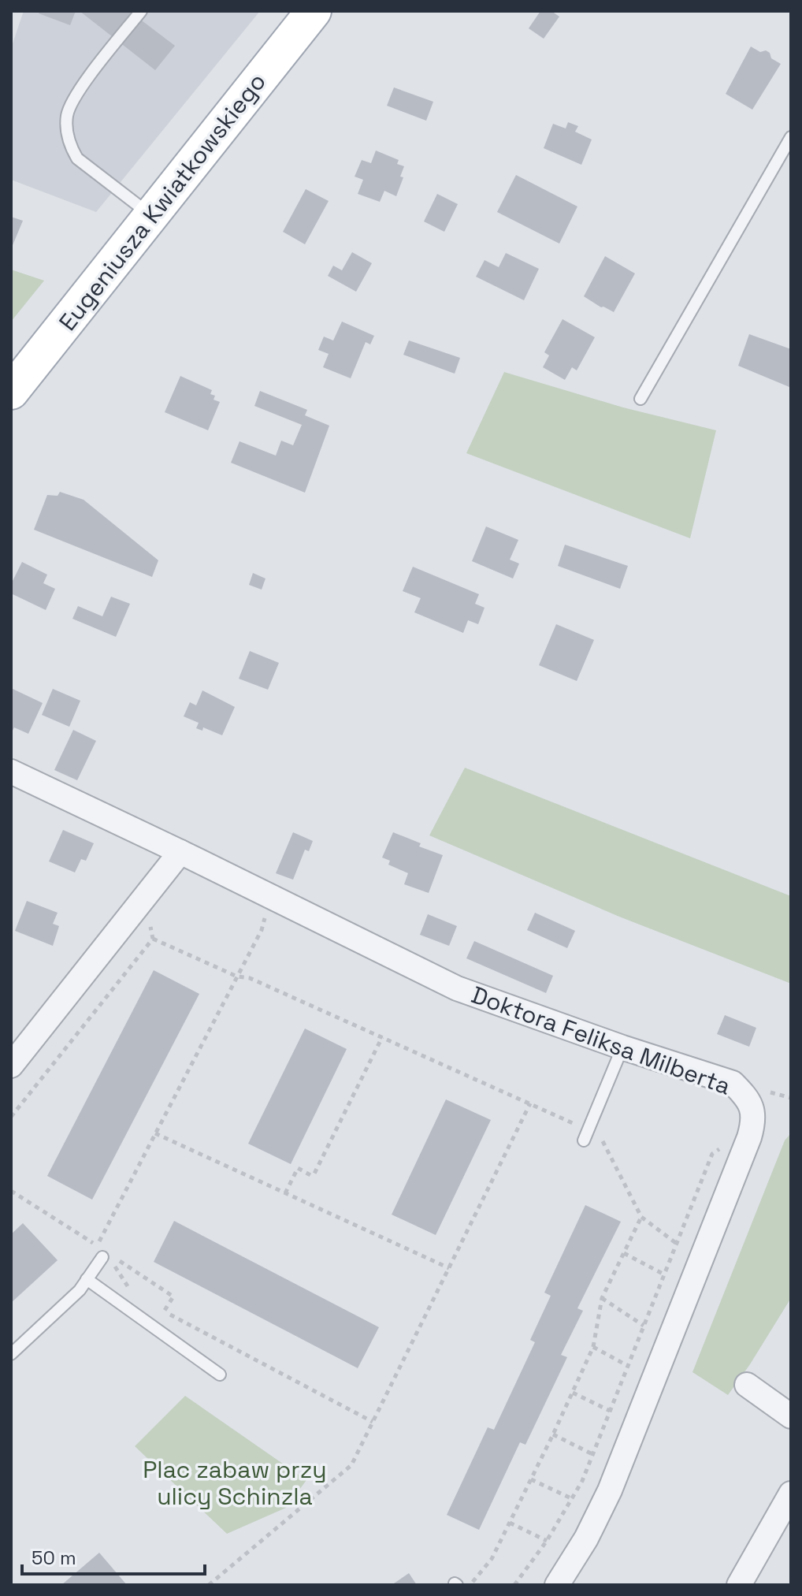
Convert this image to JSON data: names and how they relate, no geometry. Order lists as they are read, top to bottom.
{
  "streets": {
    "main road": ["Eugeniusza Kwiatkowskiego"],
    "street": ["Doktora Feliksa Milberta"]
  },
  "parks": ["Plac zabaw przy ulicy Schinzla"],
  "scale_bar": "50 m"
}
